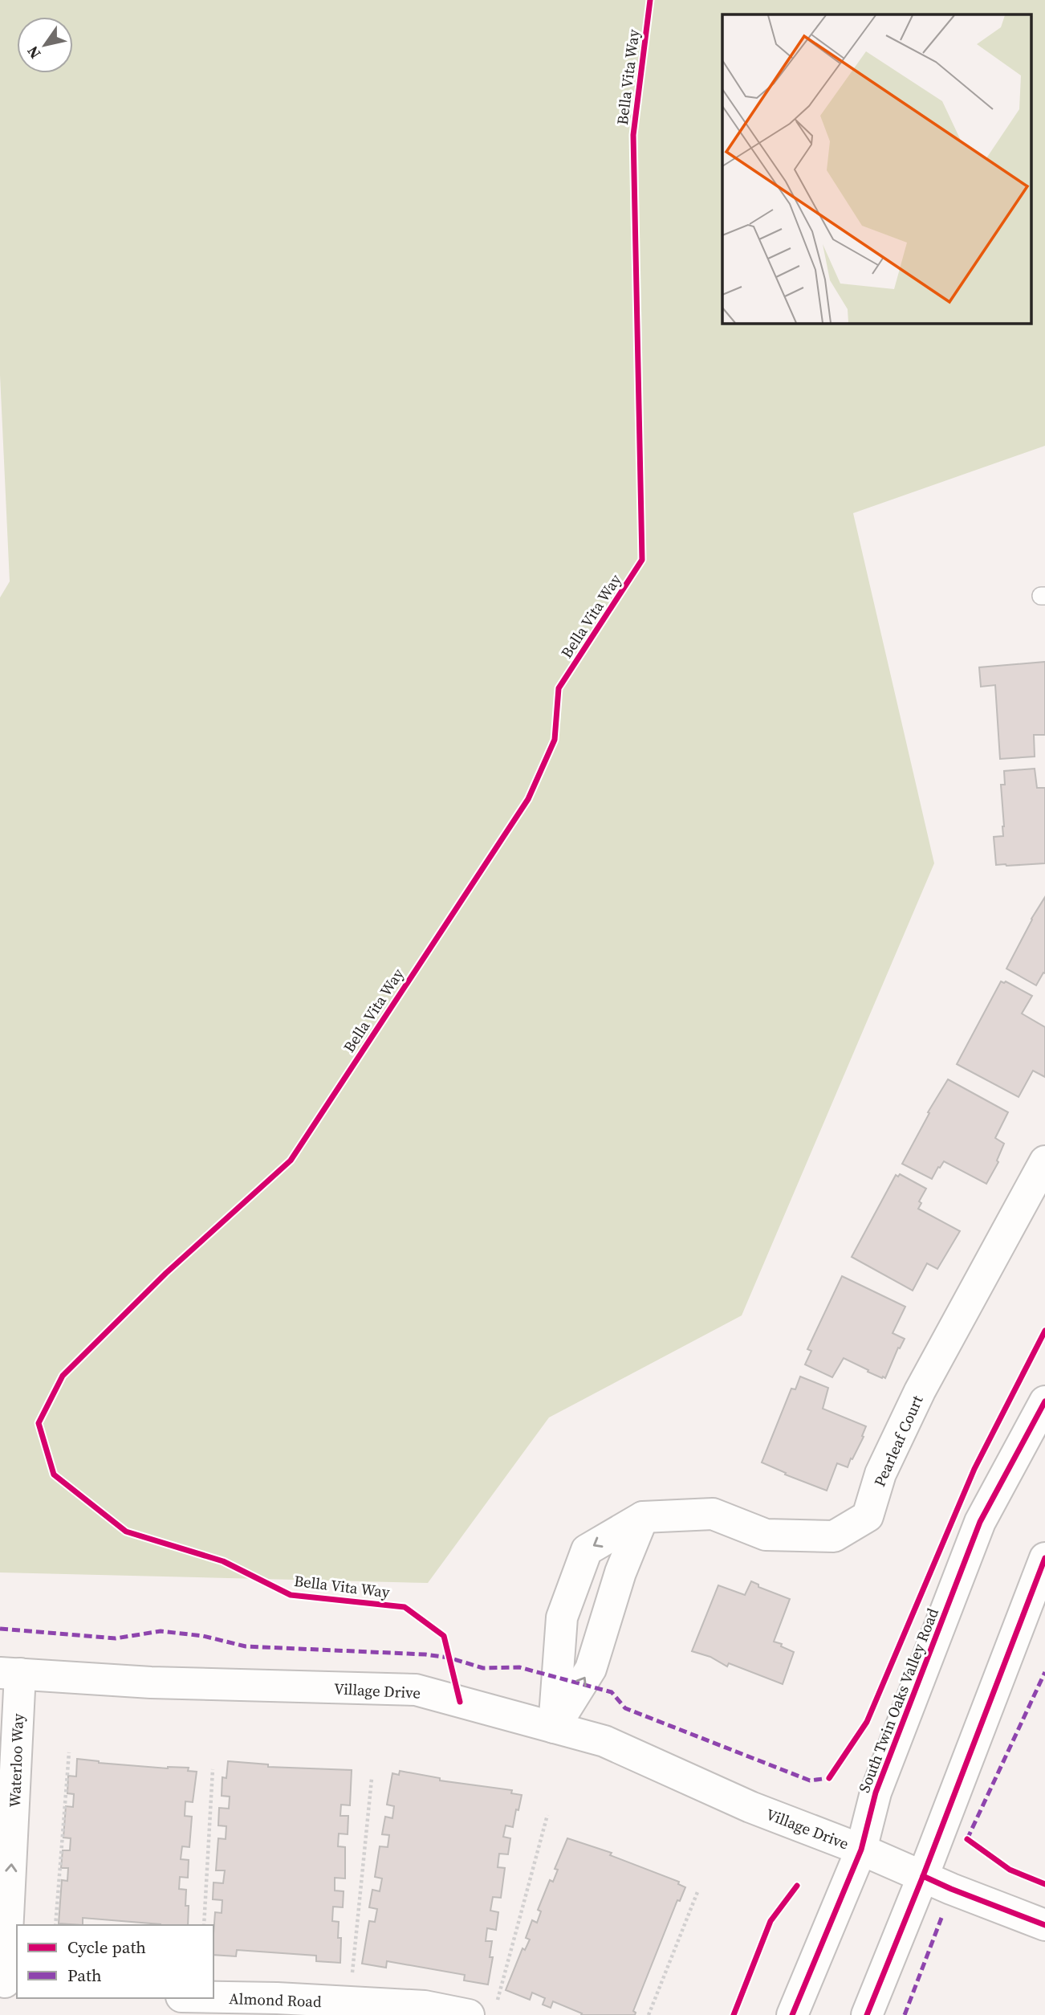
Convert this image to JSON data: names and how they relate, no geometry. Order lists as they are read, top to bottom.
{
  "streets": {
    "street": [
      "Pearleaf Court",
      "Village Drive",
      "South Twin Oaks Valley Road",
      "Waterloo Way",
      "Almond Road"
    ],
    "cycle path": ["Bella Vita Way"]
  },
  "crossings": [
    ["Village Drive", "South Twin Oaks Valley Road"],
    ["Village Drive", "Waterloo Way"]
  ],
  "one_way": ["Waterloo Way"],
  "legend": ["Cycle path", "Path"],
  "north": "bottom left"
}
